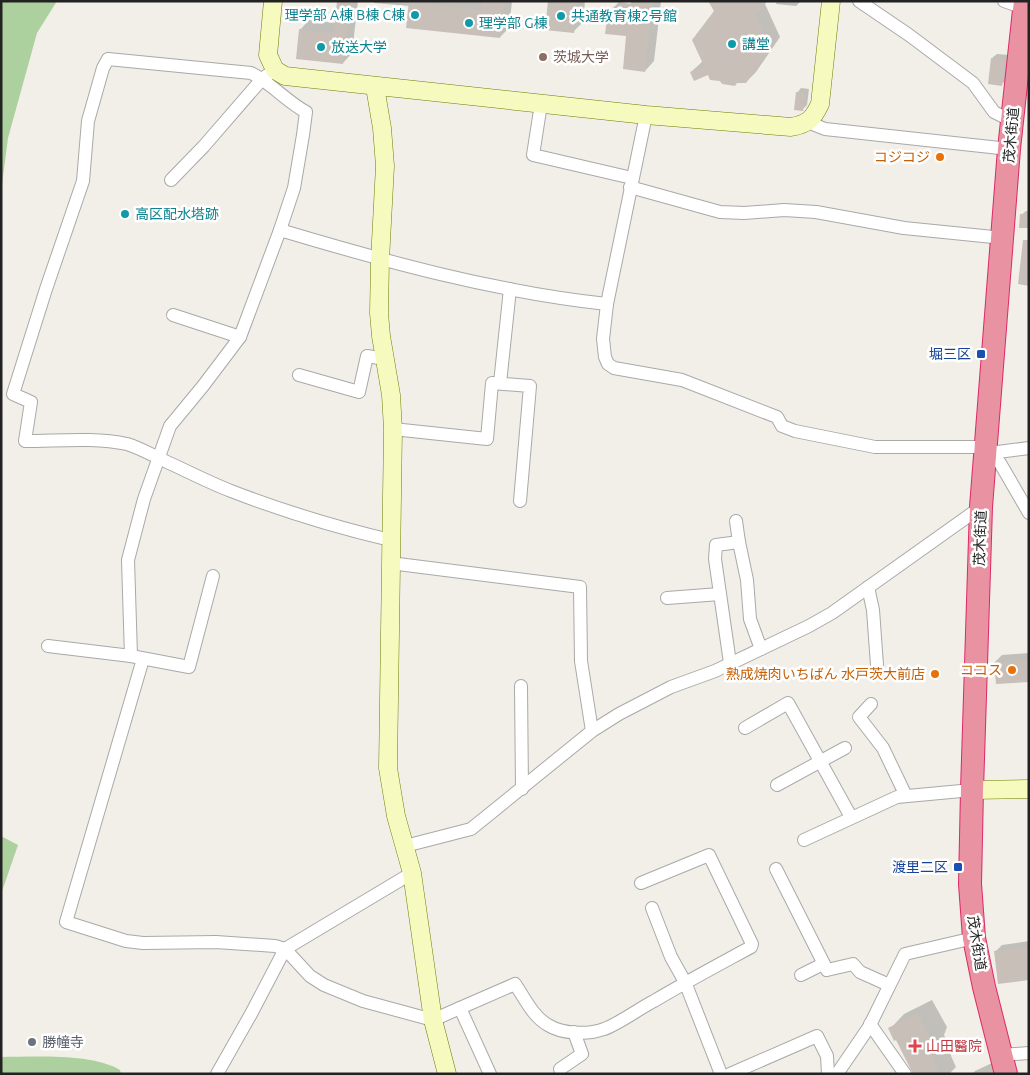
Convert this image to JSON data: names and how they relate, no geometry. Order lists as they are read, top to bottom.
{
  "streets": {
    "highway": ["茂木街道"]
  },
  "places": {
    "other": [
      "理学部 A棟 B棟 C棟",
      "共通教育棟2号館",
      "理学部 G棟",
      "講堂",
      "放送大学",
      "茨城大学",
      "コジコジ",
      "高区配水塔跡",
      "ココス",
      "熟成焼肉いちばん 水戸茨大前店",
      "勝幢寺"
    ],
    "transit": ["堀三区", "渡里二区"],
    "health": ["山田醫院"]
  }
}
